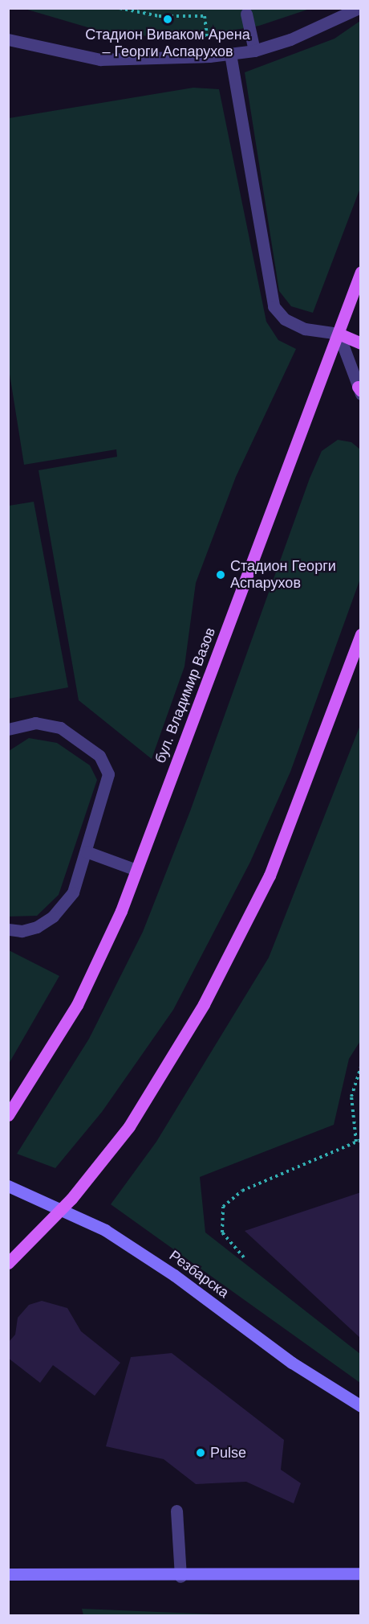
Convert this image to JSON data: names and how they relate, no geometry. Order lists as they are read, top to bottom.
{
  "streets": {
    "main road": ["бул. Владимир Вазов"],
    "street": ["Резбарска"]
  },
  "places": ["Стадион Виваком Арена – Георги Аспарухов", "Стадион Георги Аспарухов", "Pulse"]
}
